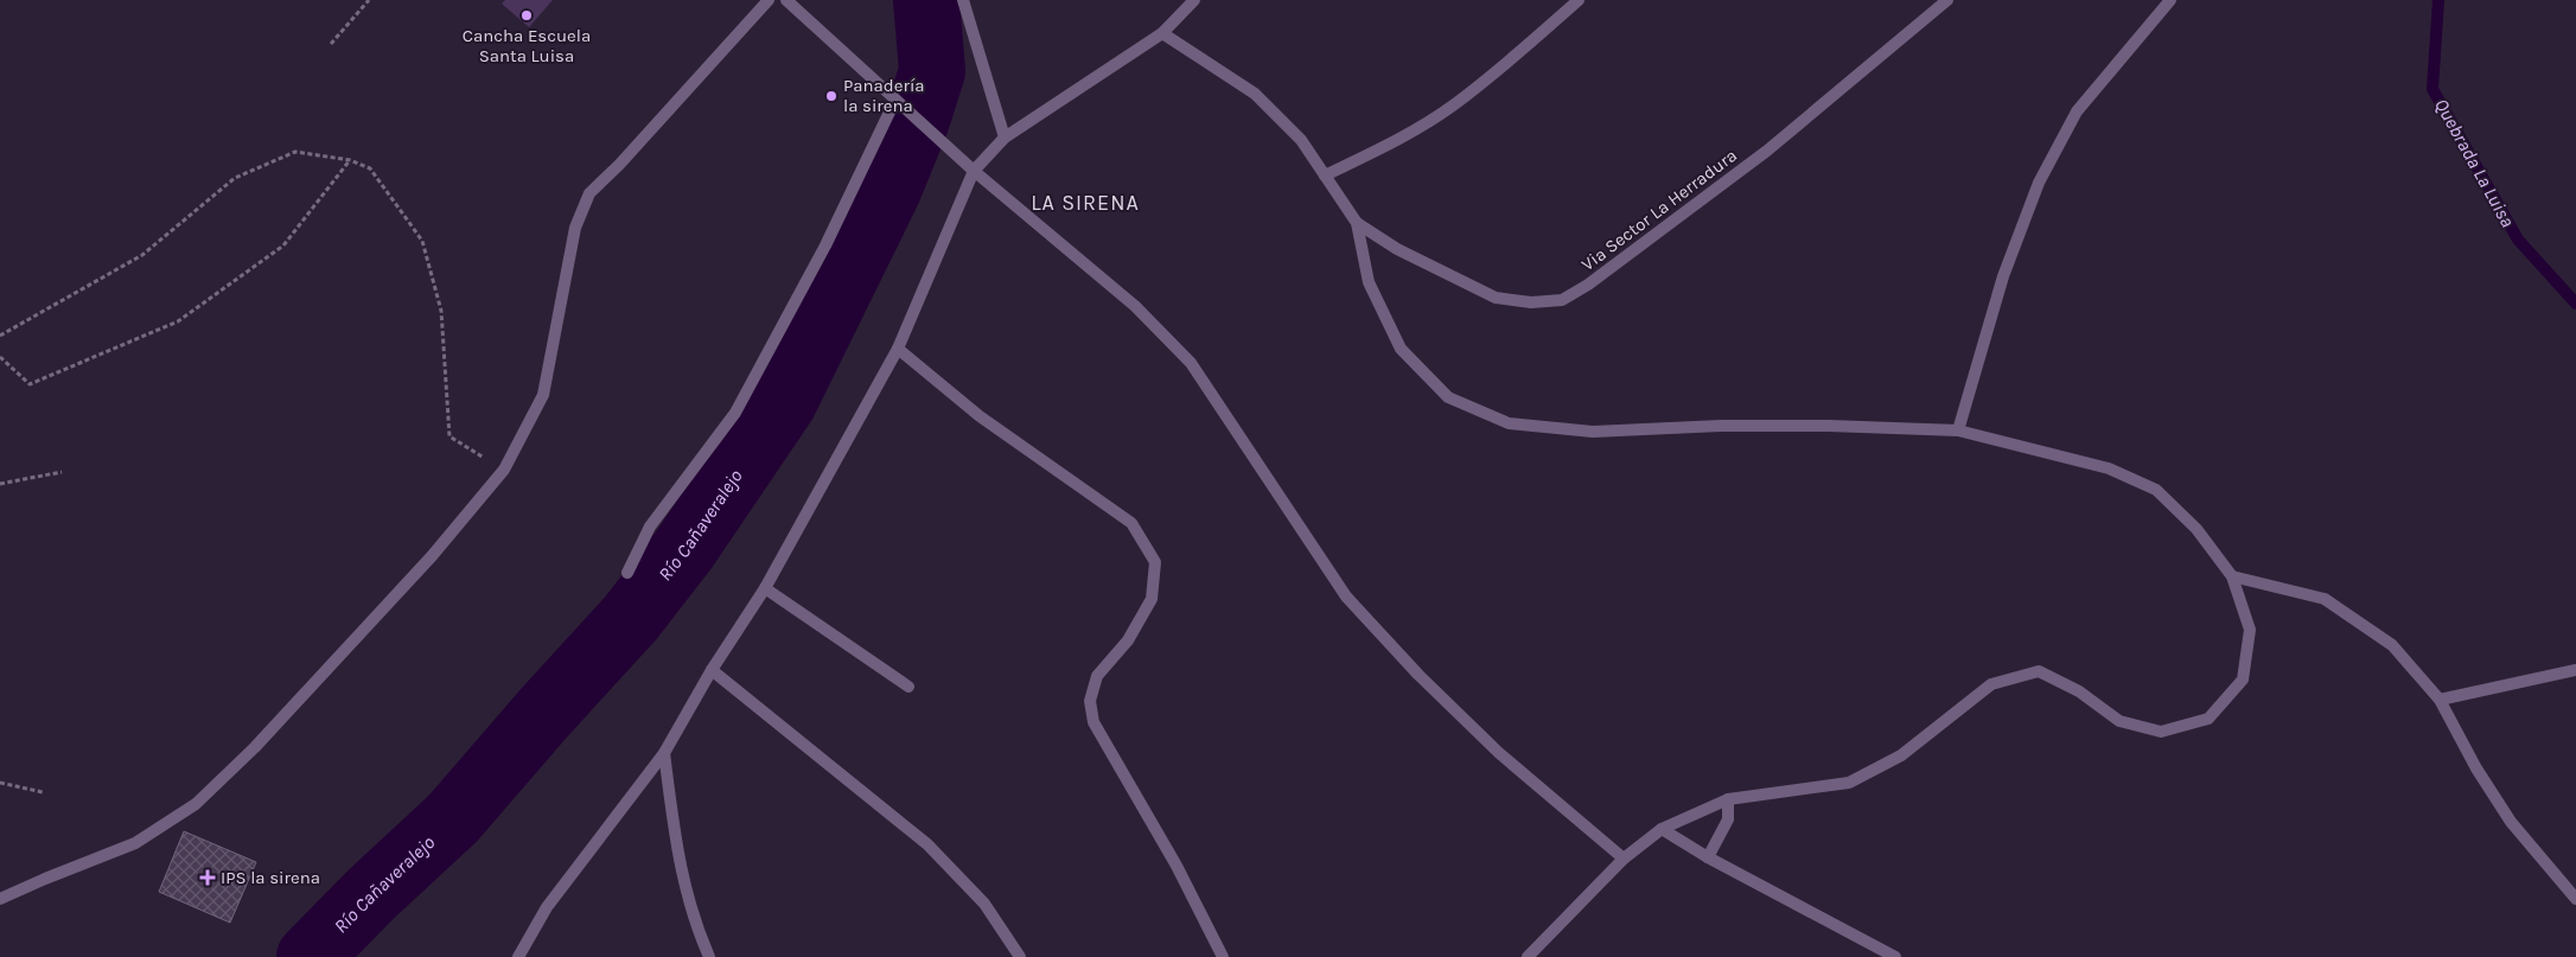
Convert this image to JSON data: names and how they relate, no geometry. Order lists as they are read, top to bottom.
{
  "streets": {
    "street": ["Via Sector La Herradura"]
  },
  "districts": ["LA SIRENA"],
  "water": ["Quebrada La Luisa", "Río Cañaveralejo"],
  "places": {
    "other": ["Cancha Escuela Santa Luisa", "Panadería la sirena"],
    "health": ["IPS la sirena"]
  }
}
